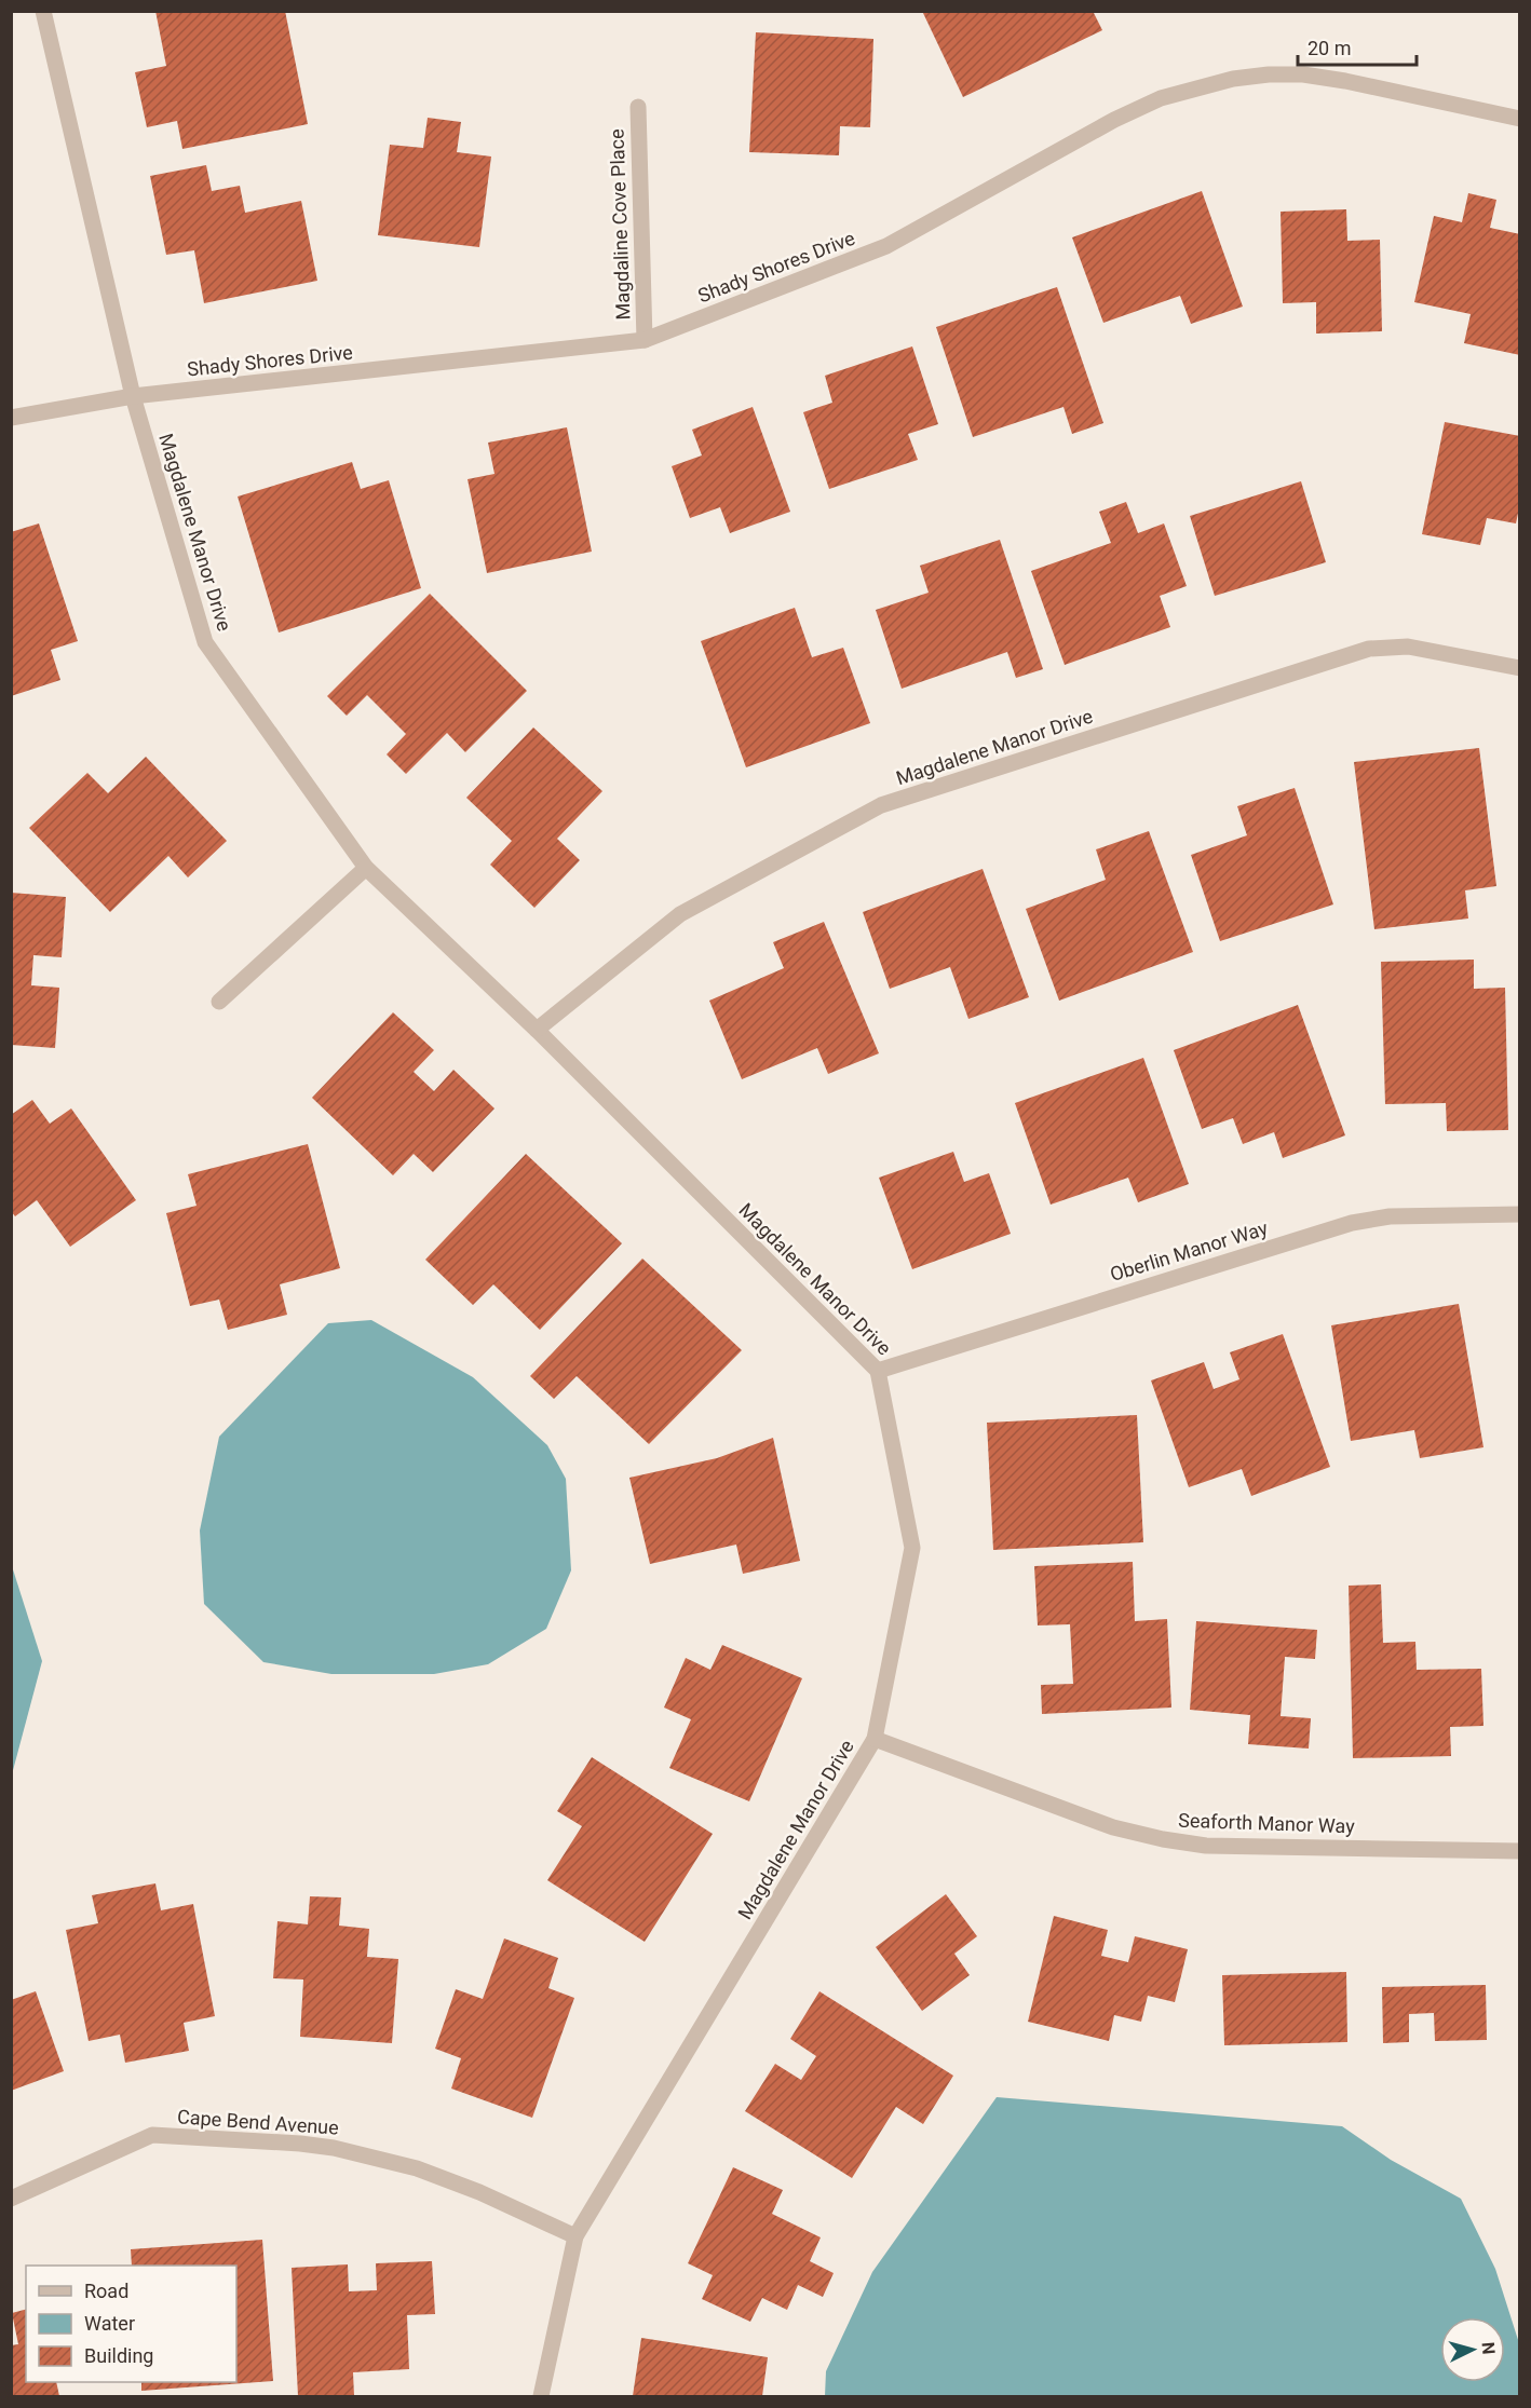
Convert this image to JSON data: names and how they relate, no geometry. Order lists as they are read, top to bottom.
{
  "streets": {
    "street": [
      "Magdaline Cove Place",
      "Shady Shores Drive",
      "Magdalene Manor Drive",
      "Oberlin Manor Way",
      "Seaforth Manor Way",
      "Cape Bend Avenue"
    ]
  },
  "crossings": [
    ["Magdaline Cove Place", "Shady Shores Drive"],
    ["Shady Shores Drive", "Magdalene Manor Drive"],
    ["Magdalene Manor Drive", "Oberlin Manor Way"],
    ["Magdalene Manor Drive", "Seaforth Manor Way"],
    ["Magdalene Manor Drive", "Cape Bend Avenue"]
  ],
  "legend": ["Road", "Water", "Building"],
  "scale_bar": "20 m",
  "north": "right"
}
